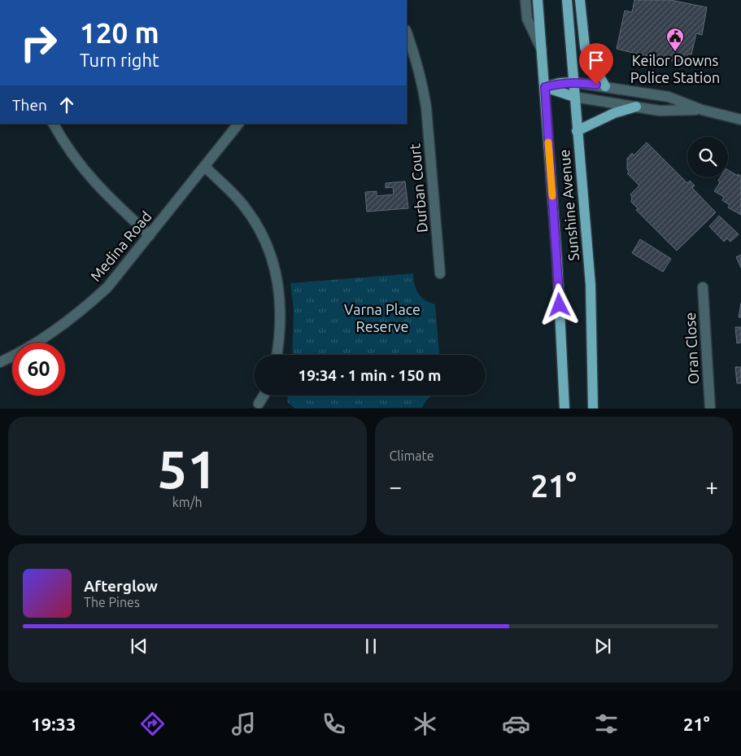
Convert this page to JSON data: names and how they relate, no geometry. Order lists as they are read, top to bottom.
{
  "streets": {
    "main road": ["Sunshine Avenue"],
    "street": ["Durban Court", "Medina Road", "Oran Close"]
  },
  "parks": ["Varna Place Reserve"],
  "places": {
    "public building": ["Keilor Downs Police Station"]
  },
  "page": {
    "turn": ["120 m", "Turn right"],
    "then": "Then",
    "limit": "60",
    "trip": "19:34 · 1 min · 150 m",
    "tile": [
      ["51", "km/h"],
      "Climate"
    ],
    "heat": ["−", "21°", "+"],
    "song": ["Afterglow", "The Pines"],
    "tabs": ["19:33", "21°"]
  }
}
